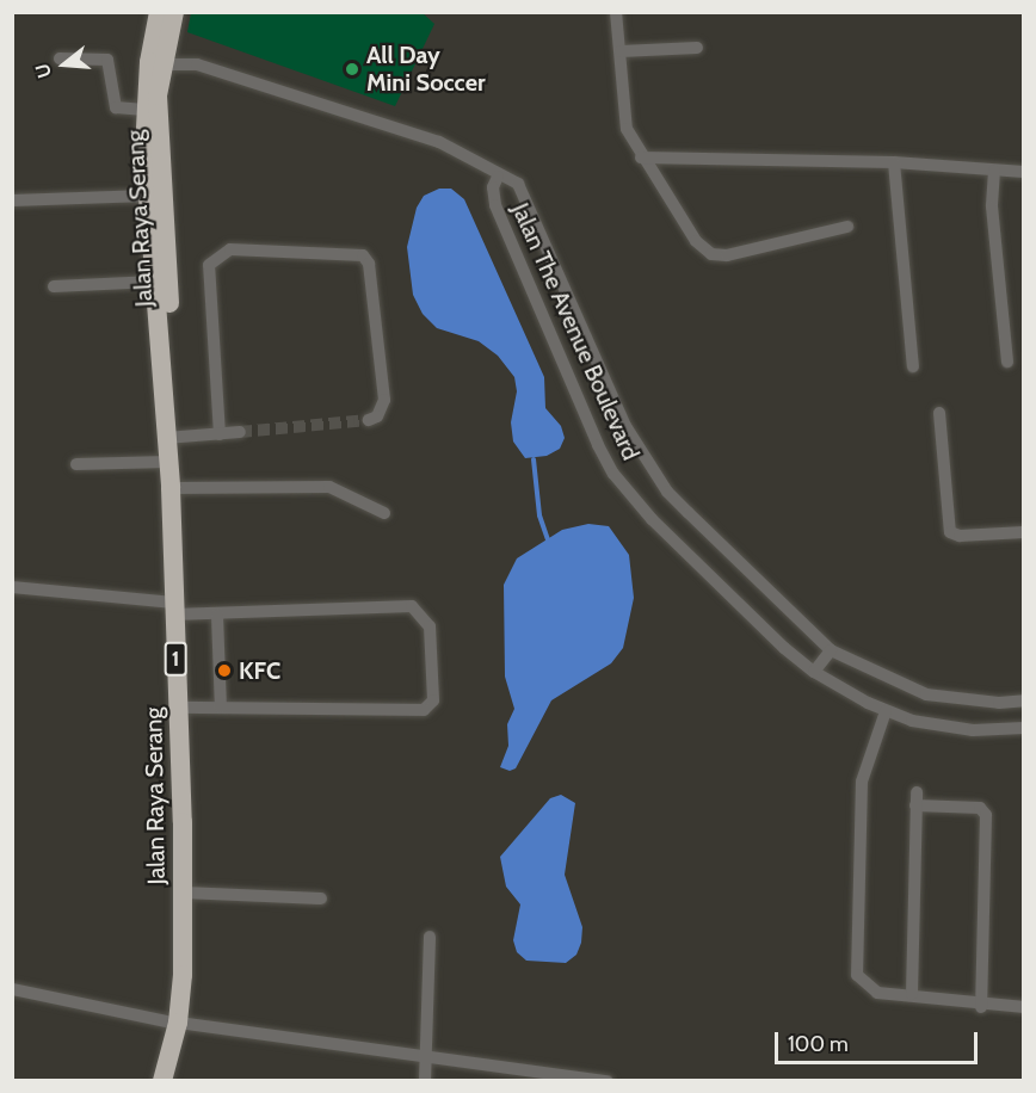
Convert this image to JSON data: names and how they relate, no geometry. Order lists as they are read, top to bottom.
{
  "streets": {
    "highway": ["Jalan Raya Serang", "1"],
    "street": ["Jalan The Avenue Boulevard"]
  },
  "crossings": [
    ["Jalan Raya Serang", "Jalan The Avenue Boulevard"]
  ],
  "places": ["All Day Mini Soccer", "KFC"],
  "scale_bar": "100 m",
  "north": "left"
}
